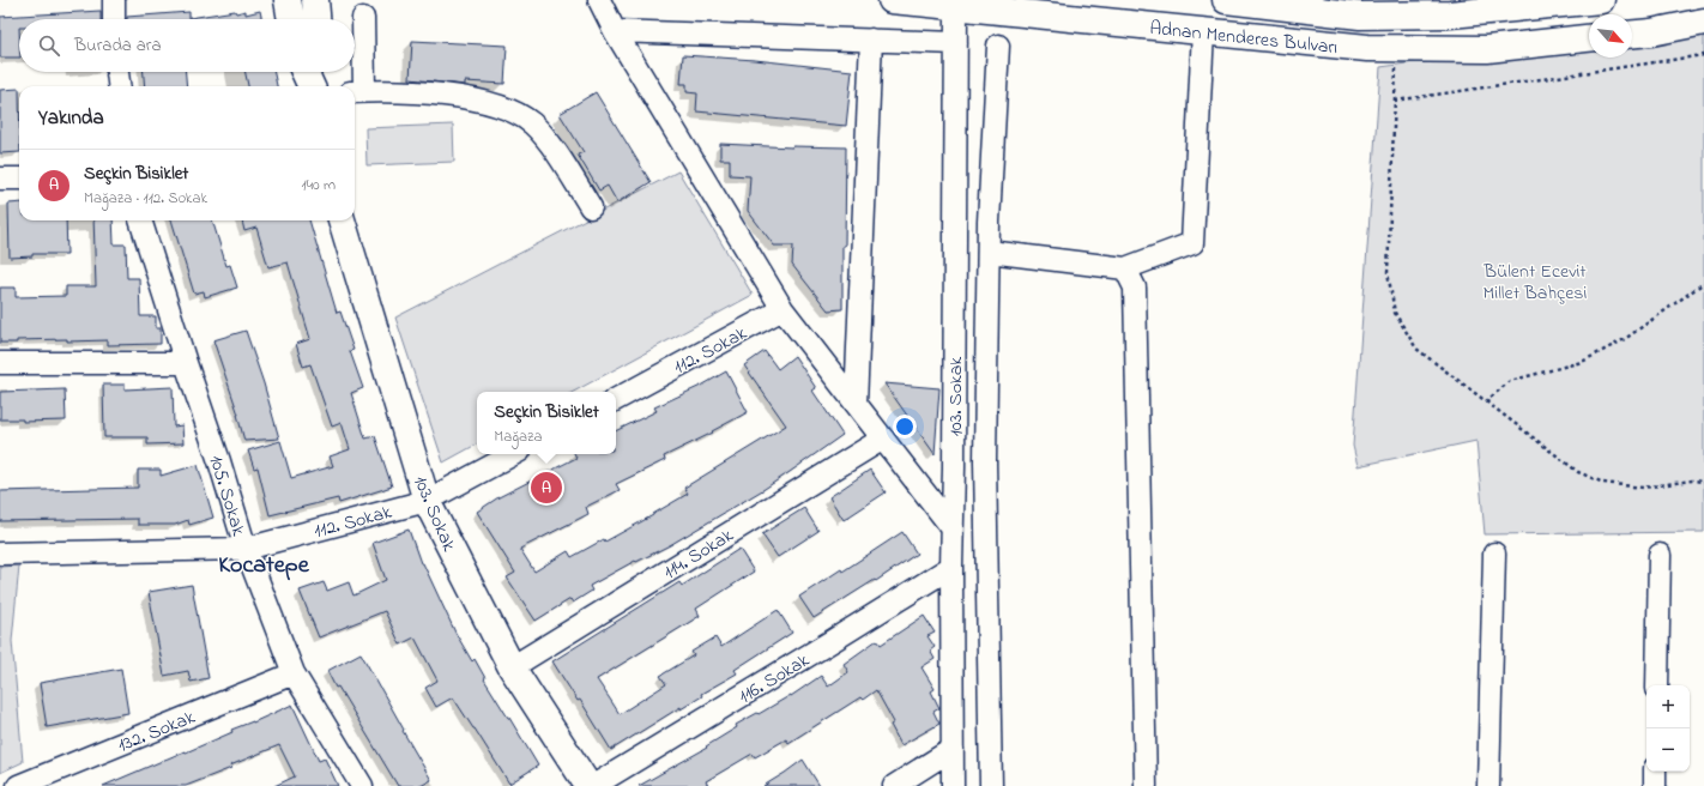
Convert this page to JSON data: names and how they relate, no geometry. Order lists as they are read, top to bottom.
{
  "streets": {
    "main road": ["Adnan Menderes Bulvarı", "103. Sokak"],
    "street": [
      "112. Sokak",
      "105. Sokak",
      "114. Sokak",
      "116. Sokak",
      "132. Sokak"
    ]
  },
  "crossings": [
    ["Adnan Menderes Bulvarı", "103. Sokak"],
    ["112. Sokak", "103. Sokak"],
    ["112. Sokak", "105. Sokak"],
    ["103. Sokak", "114. Sokak"],
    ["103. Sokak", "116. Sokak"],
    ["105. Sokak", "132. Sokak"]
  ],
  "districts": ["Kocatepe"],
  "parks": ["Bülent Ecevit Millet Bahçesi"],
  "north": "bottom right",
  "page": {
    "search": "Burada ara",
    "heading": "Yakında",
    "list": [
      {
        "mark": "A",
        "name": "Seçkin Bisiklet",
        "note": "Mağaza · 112. Sokak",
        "value": "140 m"
      }
    ],
    "popup": ["Seçkin Bisiklet", "Mağaza"],
    "pins": "A",
    "map_buttons": ["+", "−"]
  }
}
